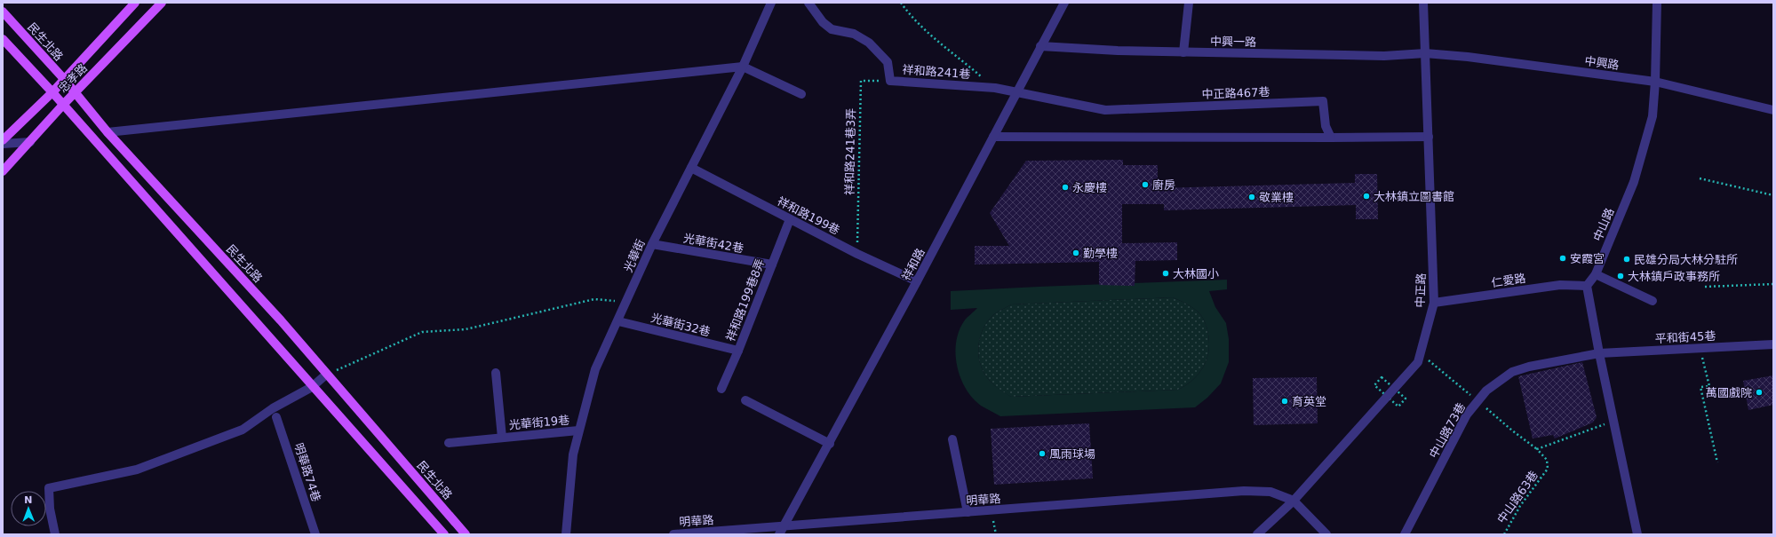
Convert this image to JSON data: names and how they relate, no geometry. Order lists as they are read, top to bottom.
{
  "streets": {
    "main road": ["民生北路", "忠孝路"],
    "street": [
      "中興一路",
      "中興路",
      "祥和路241巷",
      "中正路467巷",
      "祥和路199巷",
      "中山路",
      "光華街42巷",
      "光華街",
      "祥和路",
      "仁愛路",
      "中正路",
      "祥和路199巷8弄",
      "光華街32巷",
      "平和街45巷",
      "光華街19巷",
      "中山路73巷",
      "明華路74巷",
      "明華路"
    ],
    "path": ["祥和路241巷3弄", "中山路63巷"]
  },
  "crossings": [
    ["民生北路", "忠孝路"],
    ["中興一路", "中興路"],
    ["中興一路", "祥和路"],
    ["中興一路", "中正路"],
    ["中興路", "中山路"],
    ["中興路", "中正路"],
    ["祥和路241巷", "中正路467巷"],
    ["祥和路241巷", "祥和路241巷3弄"],
    ["祥和路241巷", "祥和路"],
    ["中正路467巷", "祥和路"],
    ["祥和路241巷3弄", "祥和路199巷"],
    ["祥和路199巷", "光華街"],
    ["祥和路199巷", "祥和路"],
    ["祥和路199巷", "祥和路199巷8弄"],
    ["中山路", "仁愛路"],
    ["光華街42巷", "光華街"],
    ["光華街42巷", "祥和路199巷8弄"],
    ["光華街", "光華街32巷"],
    ["光華街", "光華街19巷"],
    ["祥和路", "明華路"],
    ["仁愛路", "中正路"],
    ["中正路", "明華路"],
    ["祥和路199巷8弄", "光華街32巷"],
    ["平和街45巷", "中山路73巷"]
  ],
  "places": [
    "廚房",
    "永慶樓",
    "大林鎮立圖書館",
    "敬業樓",
    "勤學樓",
    "安霞宮",
    "民雄分局大林分駐所",
    "大林國小",
    "大林鎮戶政事務所",
    "萬國戲院",
    "育英堂",
    "風雨球場"
  ],
  "north": "top"
}
